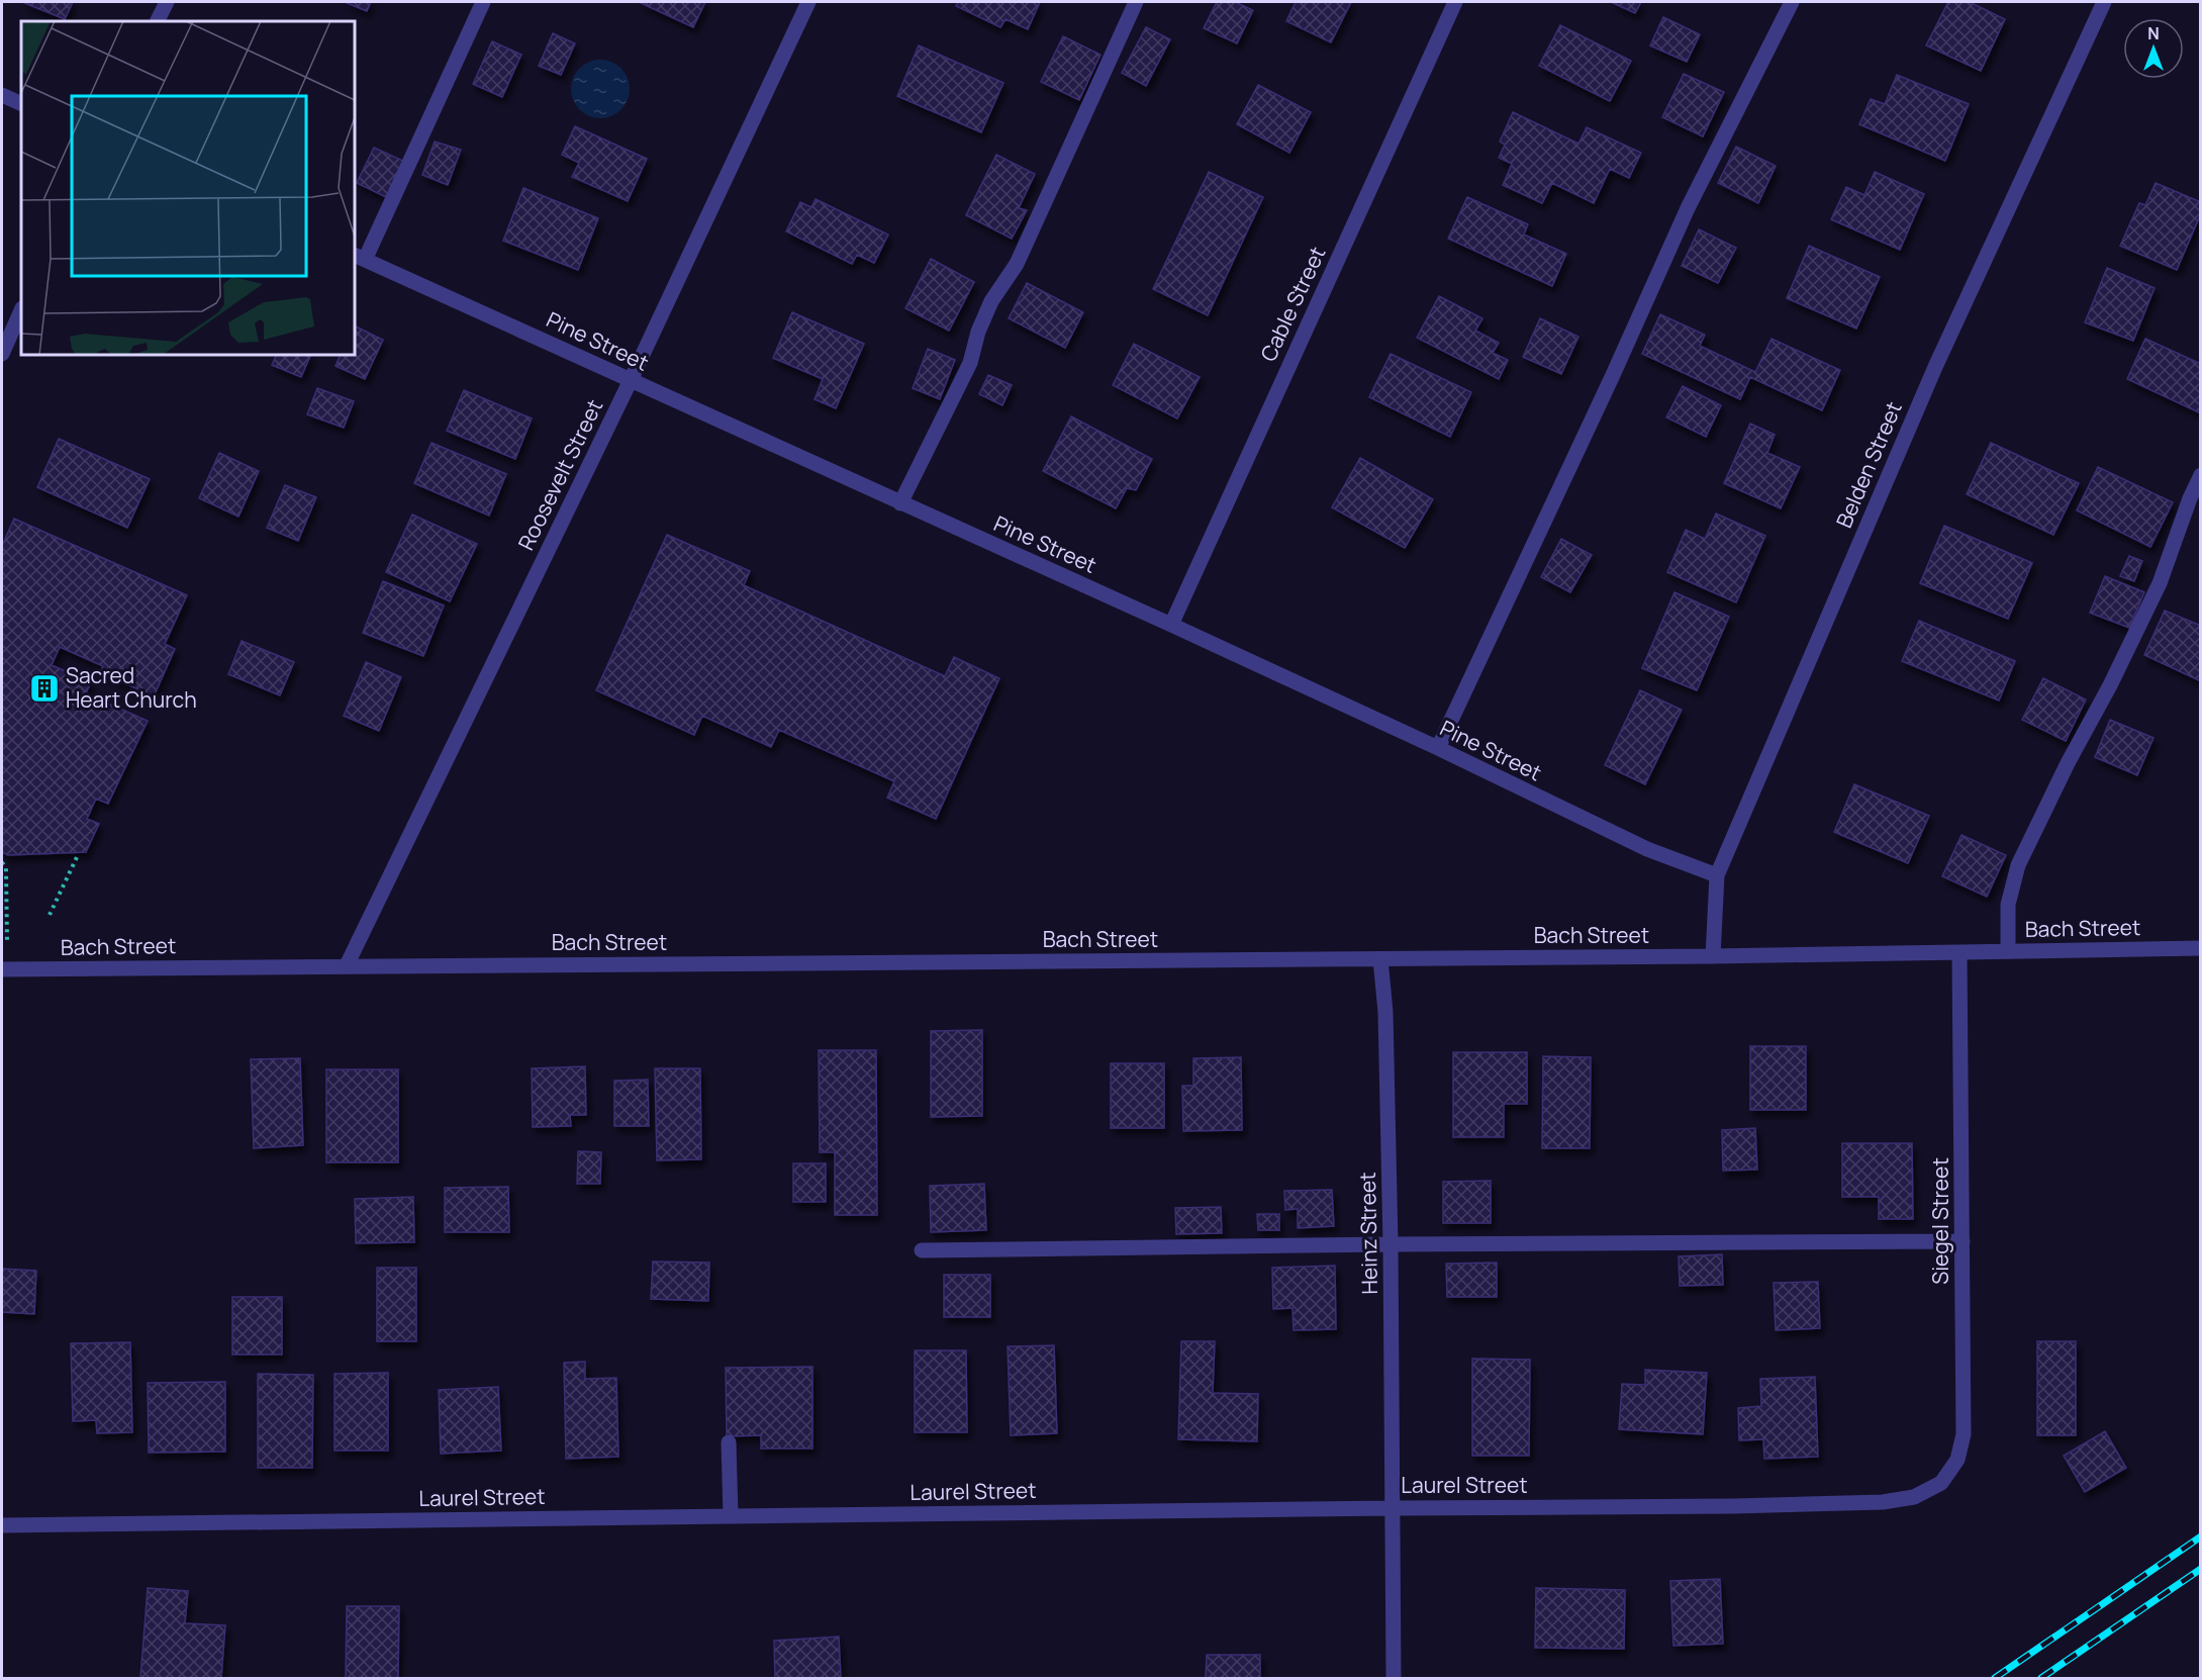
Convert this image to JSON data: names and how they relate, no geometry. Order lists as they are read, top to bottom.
{
  "streets": {
    "street": [
      "Cable Street",
      "Pine Street",
      "Belden Street",
      "Roosevelt Street",
      "Bach Street",
      "Siegel Street",
      "Heinz Street",
      "Laurel Street"
    ]
  },
  "crossings": [
    ["Cable Street", "Pine Street"],
    ["Pine Street", "Belden Street"],
    ["Pine Street", "Roosevelt Street"],
    ["Belden Street", "Bach Street"],
    ["Roosevelt Street", "Bach Street"],
    ["Bach Street", "Siegel Street"],
    ["Bach Street", "Heinz Street"],
    ["Siegel Street", "Laurel Street"],
    ["Heinz Street", "Laurel Street"]
  ],
  "places": {
    "building": ["Sacred Heart Church"]
  },
  "north": "top"
}
